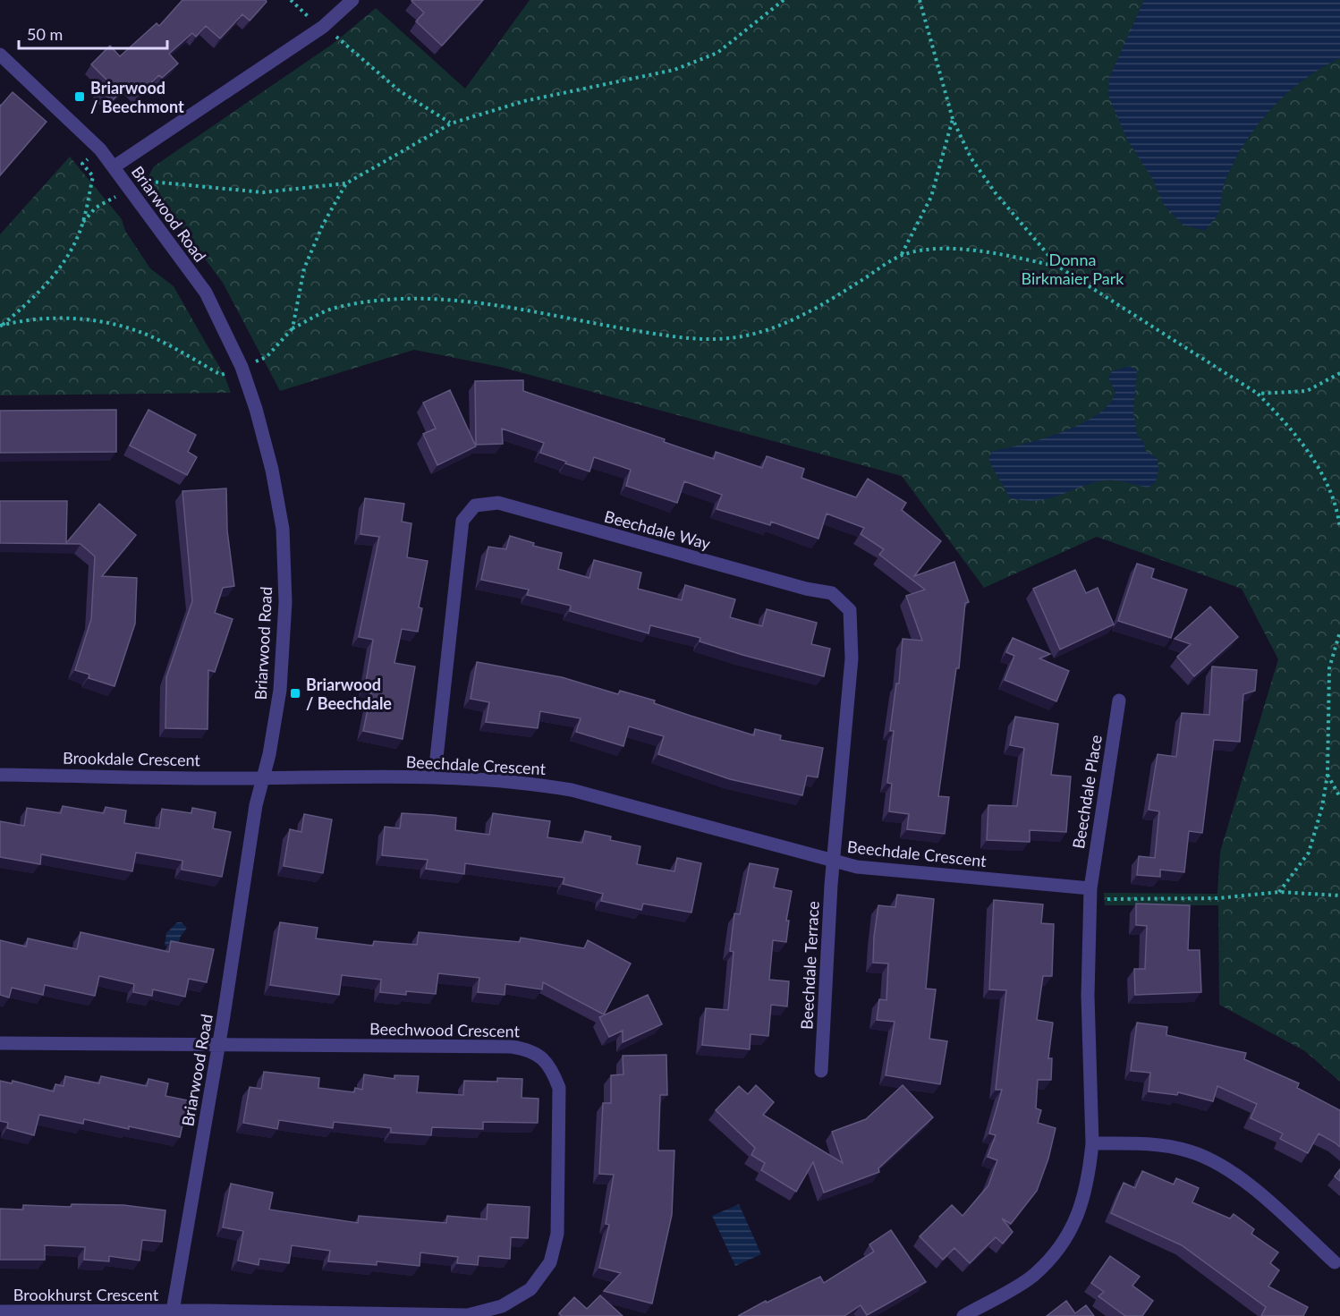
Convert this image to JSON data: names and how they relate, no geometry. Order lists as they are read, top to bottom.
{
  "streets": {
    "street": [
      "Briarwood Road",
      "Beechdale Way",
      "Brookdale Crescent",
      "Beechdale Crescent",
      "Beechdale Place",
      "Beechdale Terrace",
      "Beechwood Crescent",
      "Brookhurst Crescent"
    ]
  },
  "crossings": [
    ["Briarwood Road", "Brookdale Crescent"],
    ["Briarwood Road", "Beechdale Crescent"],
    ["Briarwood Road", "Beechwood Crescent"],
    ["Briarwood Road", "Brookhurst Crescent"],
    ["Beechdale Way", "Beechdale Crescent"],
    ["Beechdale Way", "Beechdale Terrace"],
    ["Brookdale Crescent", "Beechdale Crescent"],
    ["Beechdale Crescent", "Beechdale Place"],
    ["Beechdale Crescent", "Beechdale Terrace"],
    ["Beechwood Crescent", "Brookhurst Crescent"]
  ],
  "parks": ["Donna Birkmaier Park"],
  "places": {
    "transit": ["Briarwood / Beechmont", "Briarwood / Beechdale"]
  },
  "scale_bar": "50 m"
}
